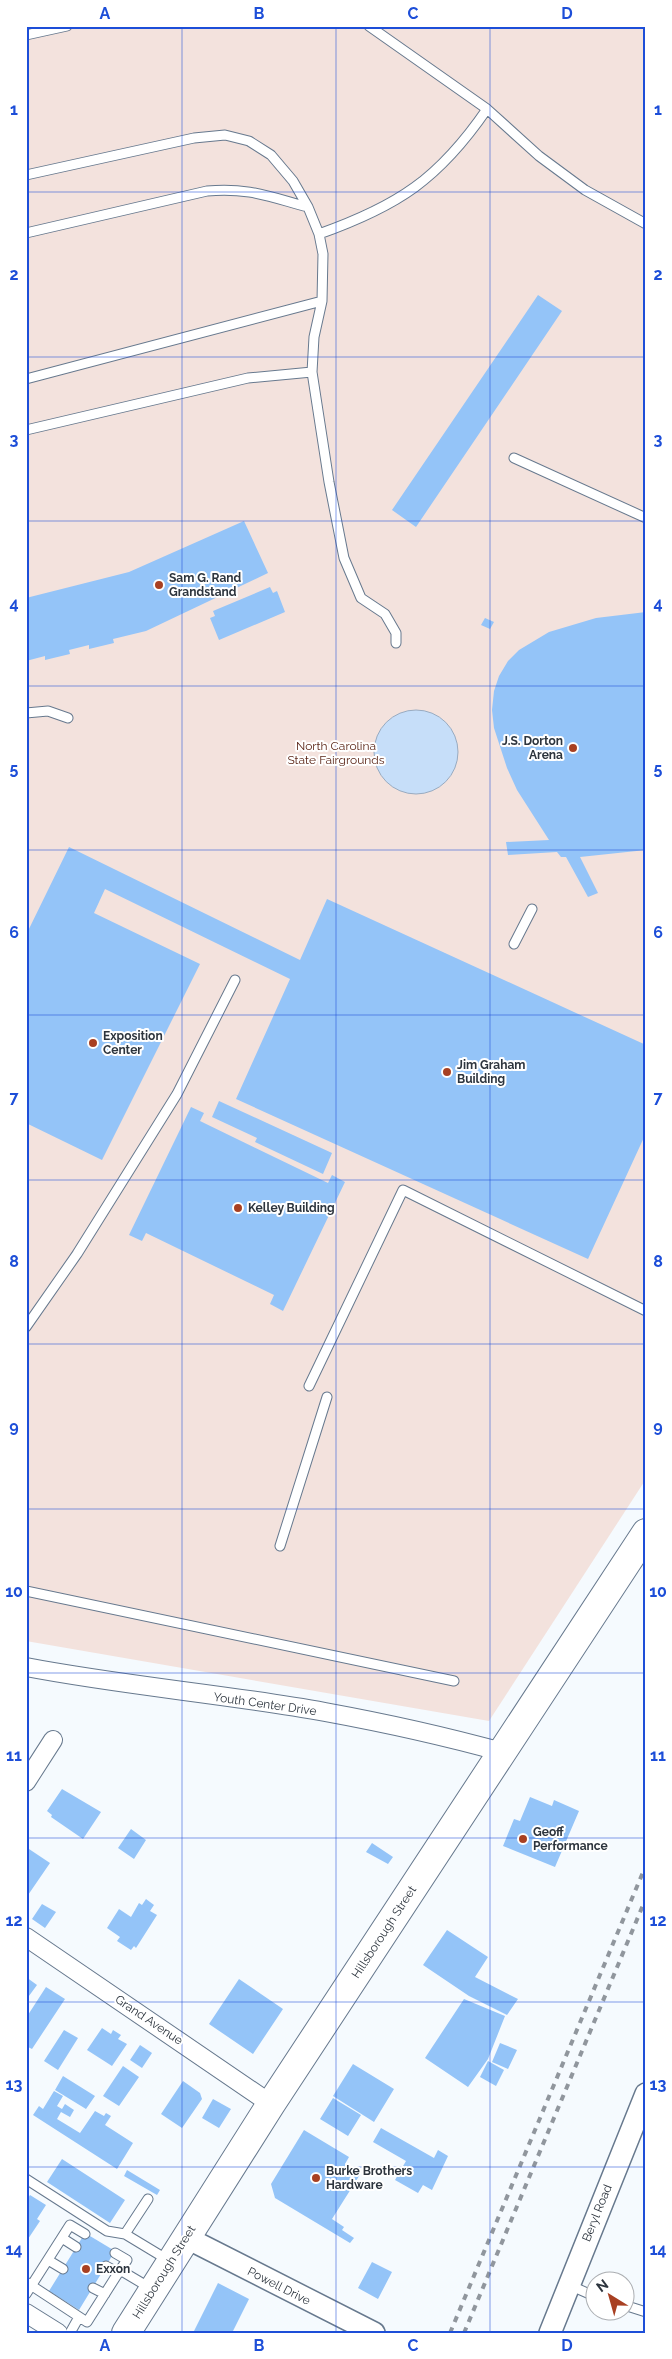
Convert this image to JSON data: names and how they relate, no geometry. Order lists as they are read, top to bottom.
{
  "streets": {
    "main road": ["Hillsborough Street"],
    "street": [
      "Youth Center Drive",
      "Grand Avenue",
      "Beryl Road",
      "Powell Drive"
    ]
  },
  "crossings": [
    ["Youth Center Drive", "Hillsborough Street"],
    ["Hillsborough Street", "Grand Avenue"],
    ["Hillsborough Street", "Powell Drive"]
  ],
  "parks": ["North Carolina State Fairgrounds"],
  "places": [
    "Sam G. Rand Grandstand",
    "J.S. Dorton Arena",
    "Exposition Center",
    "Jim Graham Building",
    "Kelley Building",
    "Geoff Performance",
    "Burke Brothers Hardware",
    "Exxon"
  ],
  "north": "top left",
  "grid": {
    "columns": [
      "A",
      "B",
      "C",
      "D"
    ],
    "rows": [
      "1",
      "2",
      "3",
      "4",
      "5",
      "6",
      "7",
      "8",
      "9",
      "10",
      "11",
      "12",
      "13",
      "14"
    ]
  }
}
